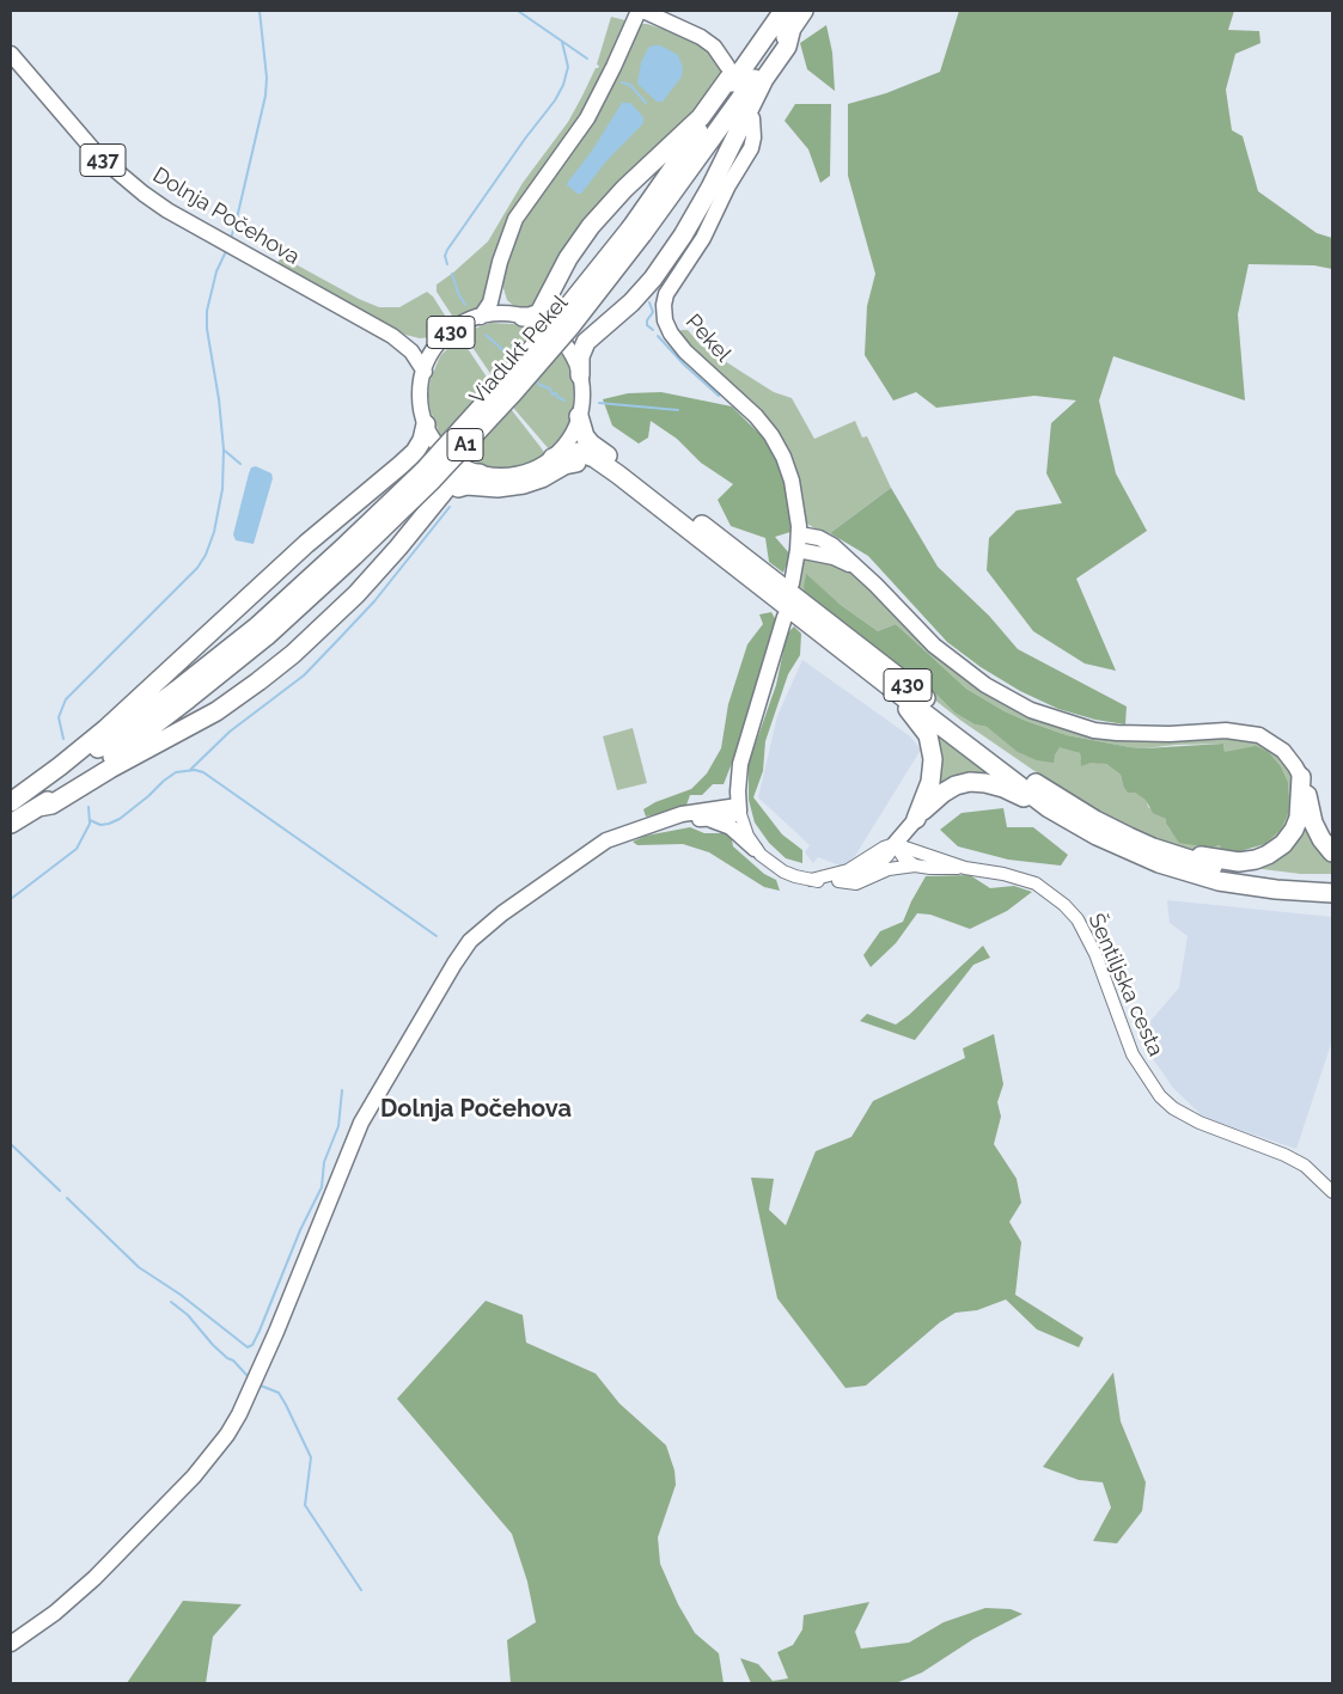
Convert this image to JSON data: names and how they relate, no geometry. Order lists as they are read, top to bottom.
{
  "streets": {
    "highway": ["430", "Viadukt Pekel", "A1"],
    "main road": ["437", "Dolnja Počehova", "Pekel"],
    "street": ["Šentiljska cesta"]
  },
  "crossings": [
    ["Dolnja Počehova", "430"],
    ["Viadukt Pekel", "A1"]
  ],
  "districts": ["Dolnja Počehova"]
}
